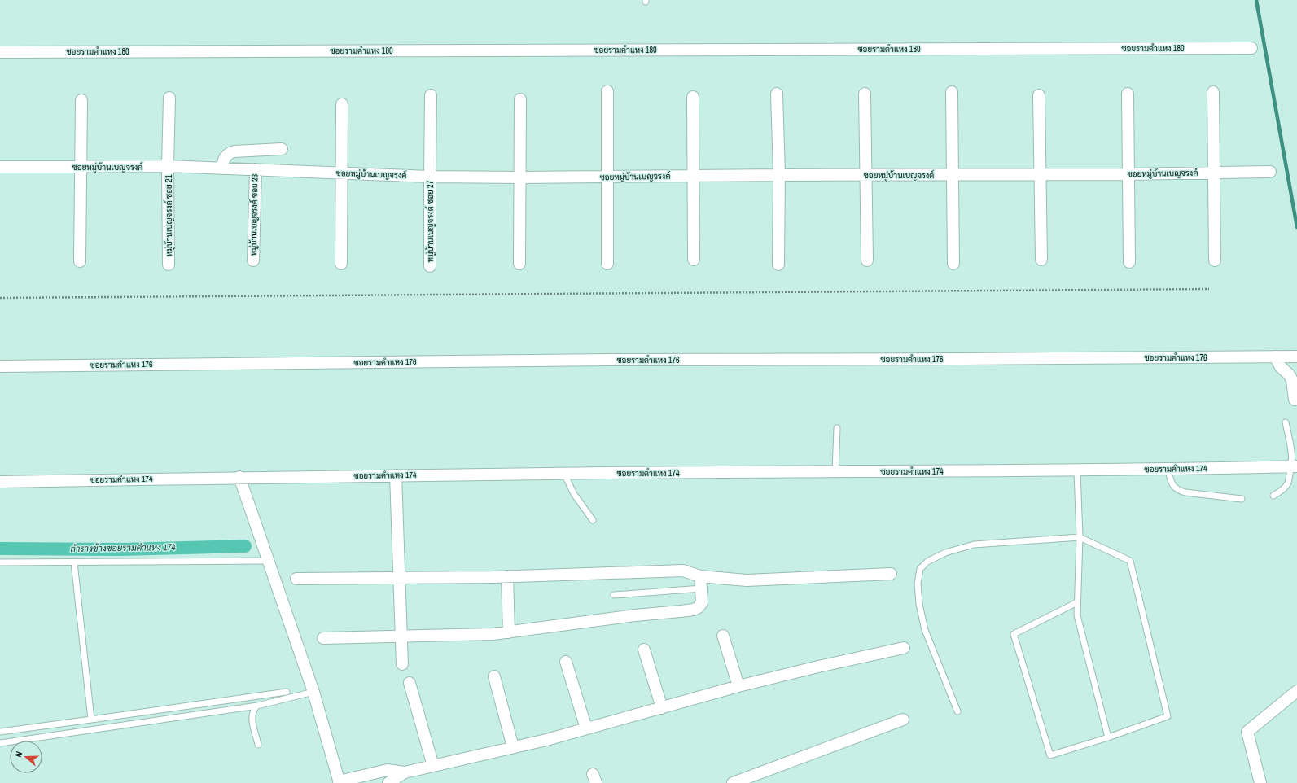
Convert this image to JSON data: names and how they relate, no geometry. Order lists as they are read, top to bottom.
{
  "streets": {
    "street": [
      "ซอยรามคำแหง 180",
      "ซอยหมู่บ้านเบญจรงค์",
      "หมู่บ้านเบญจรงค์ ซอย 23",
      "หมู่บ้านเบญจรงค์ ซอย 21",
      "หมู่บ้านเบญจรงค์ ซอย 27",
      "ซอยรามคำแหง 176",
      "ซอยรามคำแหง 174"
    ]
  },
  "crossings": [
    ["ซอยหมู่บ้านเบญจรงค์", "หมู่บ้านเบญจรงค์ ซอย 23"],
    ["ซอยหมู่บ้านเบญจรงค์", "หมู่บ้านเบญจรงค์ ซอย 21"],
    ["ซอยหมู่บ้านเบญจรงค์", "หมู่บ้านเบญจรงค์ ซอย 27"]
  ],
  "water": ["ลำรางข้างซอยรามคำแหง 174"],
  "north": "left"
}
